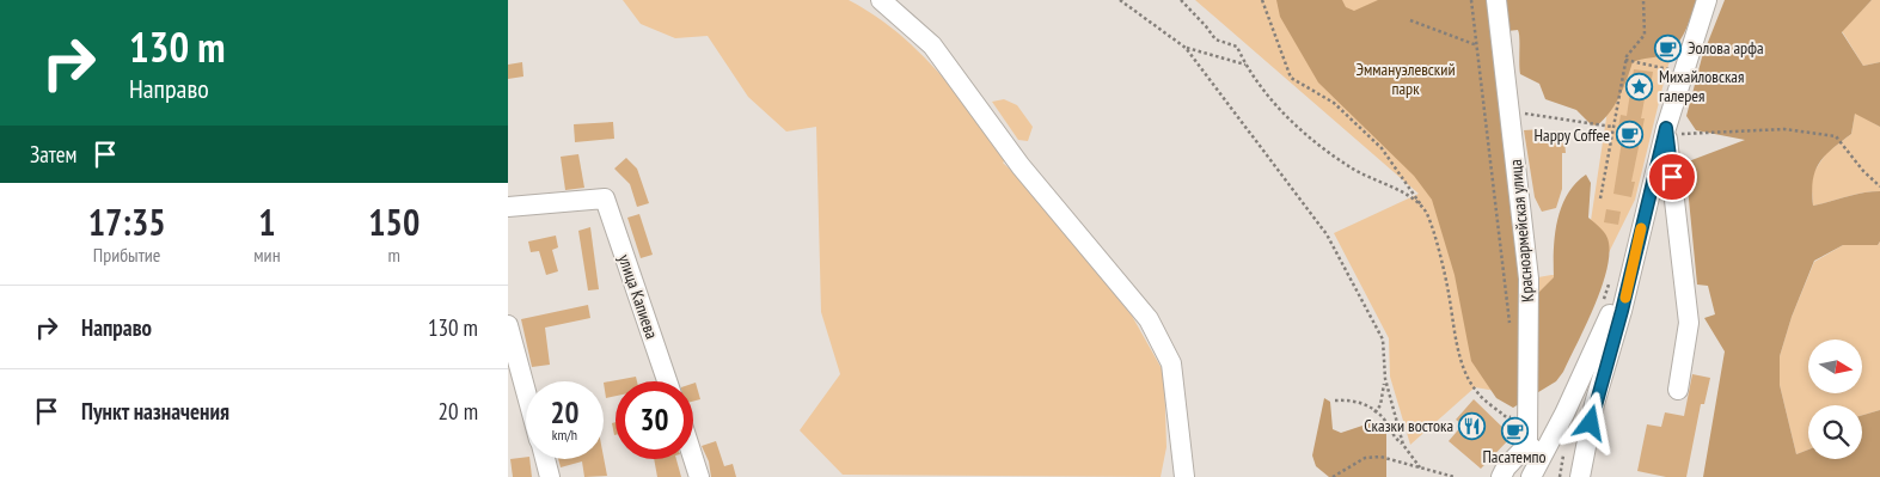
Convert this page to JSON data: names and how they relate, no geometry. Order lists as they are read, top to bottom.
{
  "streets": {
    "street": ["Красноармейская улица", "улица Капиева"]
  },
  "parks": ["Эммануэлевский парк"],
  "places": {
    "cafe": ["Эолова арфа", "Happy Coffee", "Пасатемпо"],
    "place": ["Михайловская галерея"],
    "restaurant": ["Сказки востока"]
  },
  "north": "right",
  "page": {
    "turn": ["130 m", "Направо"],
    "then": "Затем",
    "eta": [
      "17:35",
      "Прибытие",
      "1",
      "мин",
      "150",
      "m"
    ],
    "list": [
      {
        "name": "Направо",
        "value": "130 m"
      },
      {
        "name": "Пункт назначения",
        "value": "20 m"
      }
    ],
    "speed": "20 km/h",
    "limit": "30"
  }
}
